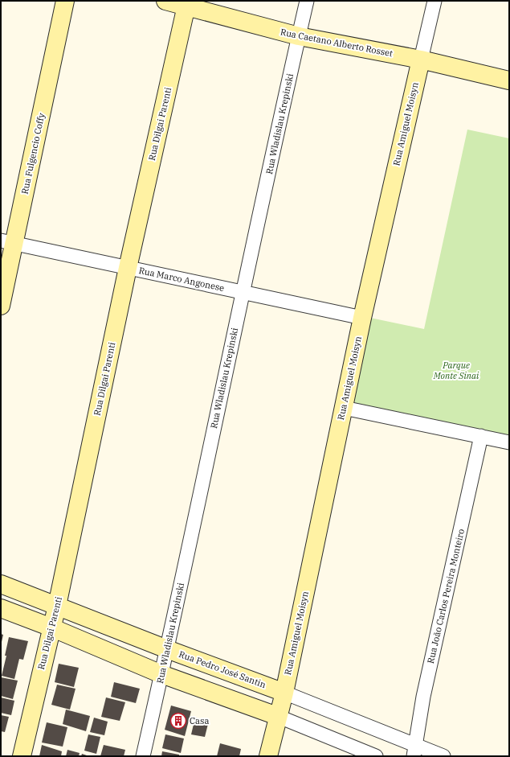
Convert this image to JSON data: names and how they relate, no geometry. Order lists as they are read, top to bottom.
{
  "streets": {
    "street": [
      "Rua Caetano Alberto Rosset",
      "Rua Dilgai Parenti",
      "Rua Wladislau Krepinski",
      "Rua Amiguel Moisyn",
      "Rua Fulgencio Coffy",
      "Rua Marco Angonese",
      "Rua João Carlos Pereira Monteiro",
      "Rua Pedro José Santin"
    ]
  },
  "crossings": [
    ["Rua Caetano Alberto Rosset", "Rua Dilgai Parenti"],
    ["Rua Caetano Alberto Rosset", "Rua Wladislau Krepinski"],
    ["Rua Caetano Alberto Rosset", "Rua Amiguel Moisyn"],
    ["Rua Dilgai Parenti", "Rua Marco Angonese"],
    ["Rua Dilgai Parenti", "Rua Pedro José Santin"],
    ["Rua Wladislau Krepinski", "Rua Marco Angonese"],
    ["Rua Wladislau Krepinski", "Rua Pedro José Santin"],
    ["Rua Amiguel Moisyn", "Rua Marco Angonese"],
    ["Rua Amiguel Moisyn", "Rua Pedro José Santin"],
    ["Rua Fulgencio Coffy", "Rua Marco Angonese"],
    ["Rua João Carlos Pereira Monteiro", "Rua Pedro José Santin"]
  ],
  "parks": ["Parque Monte Sinai"],
  "places": {
    "building": ["Casa"]
  }
}
